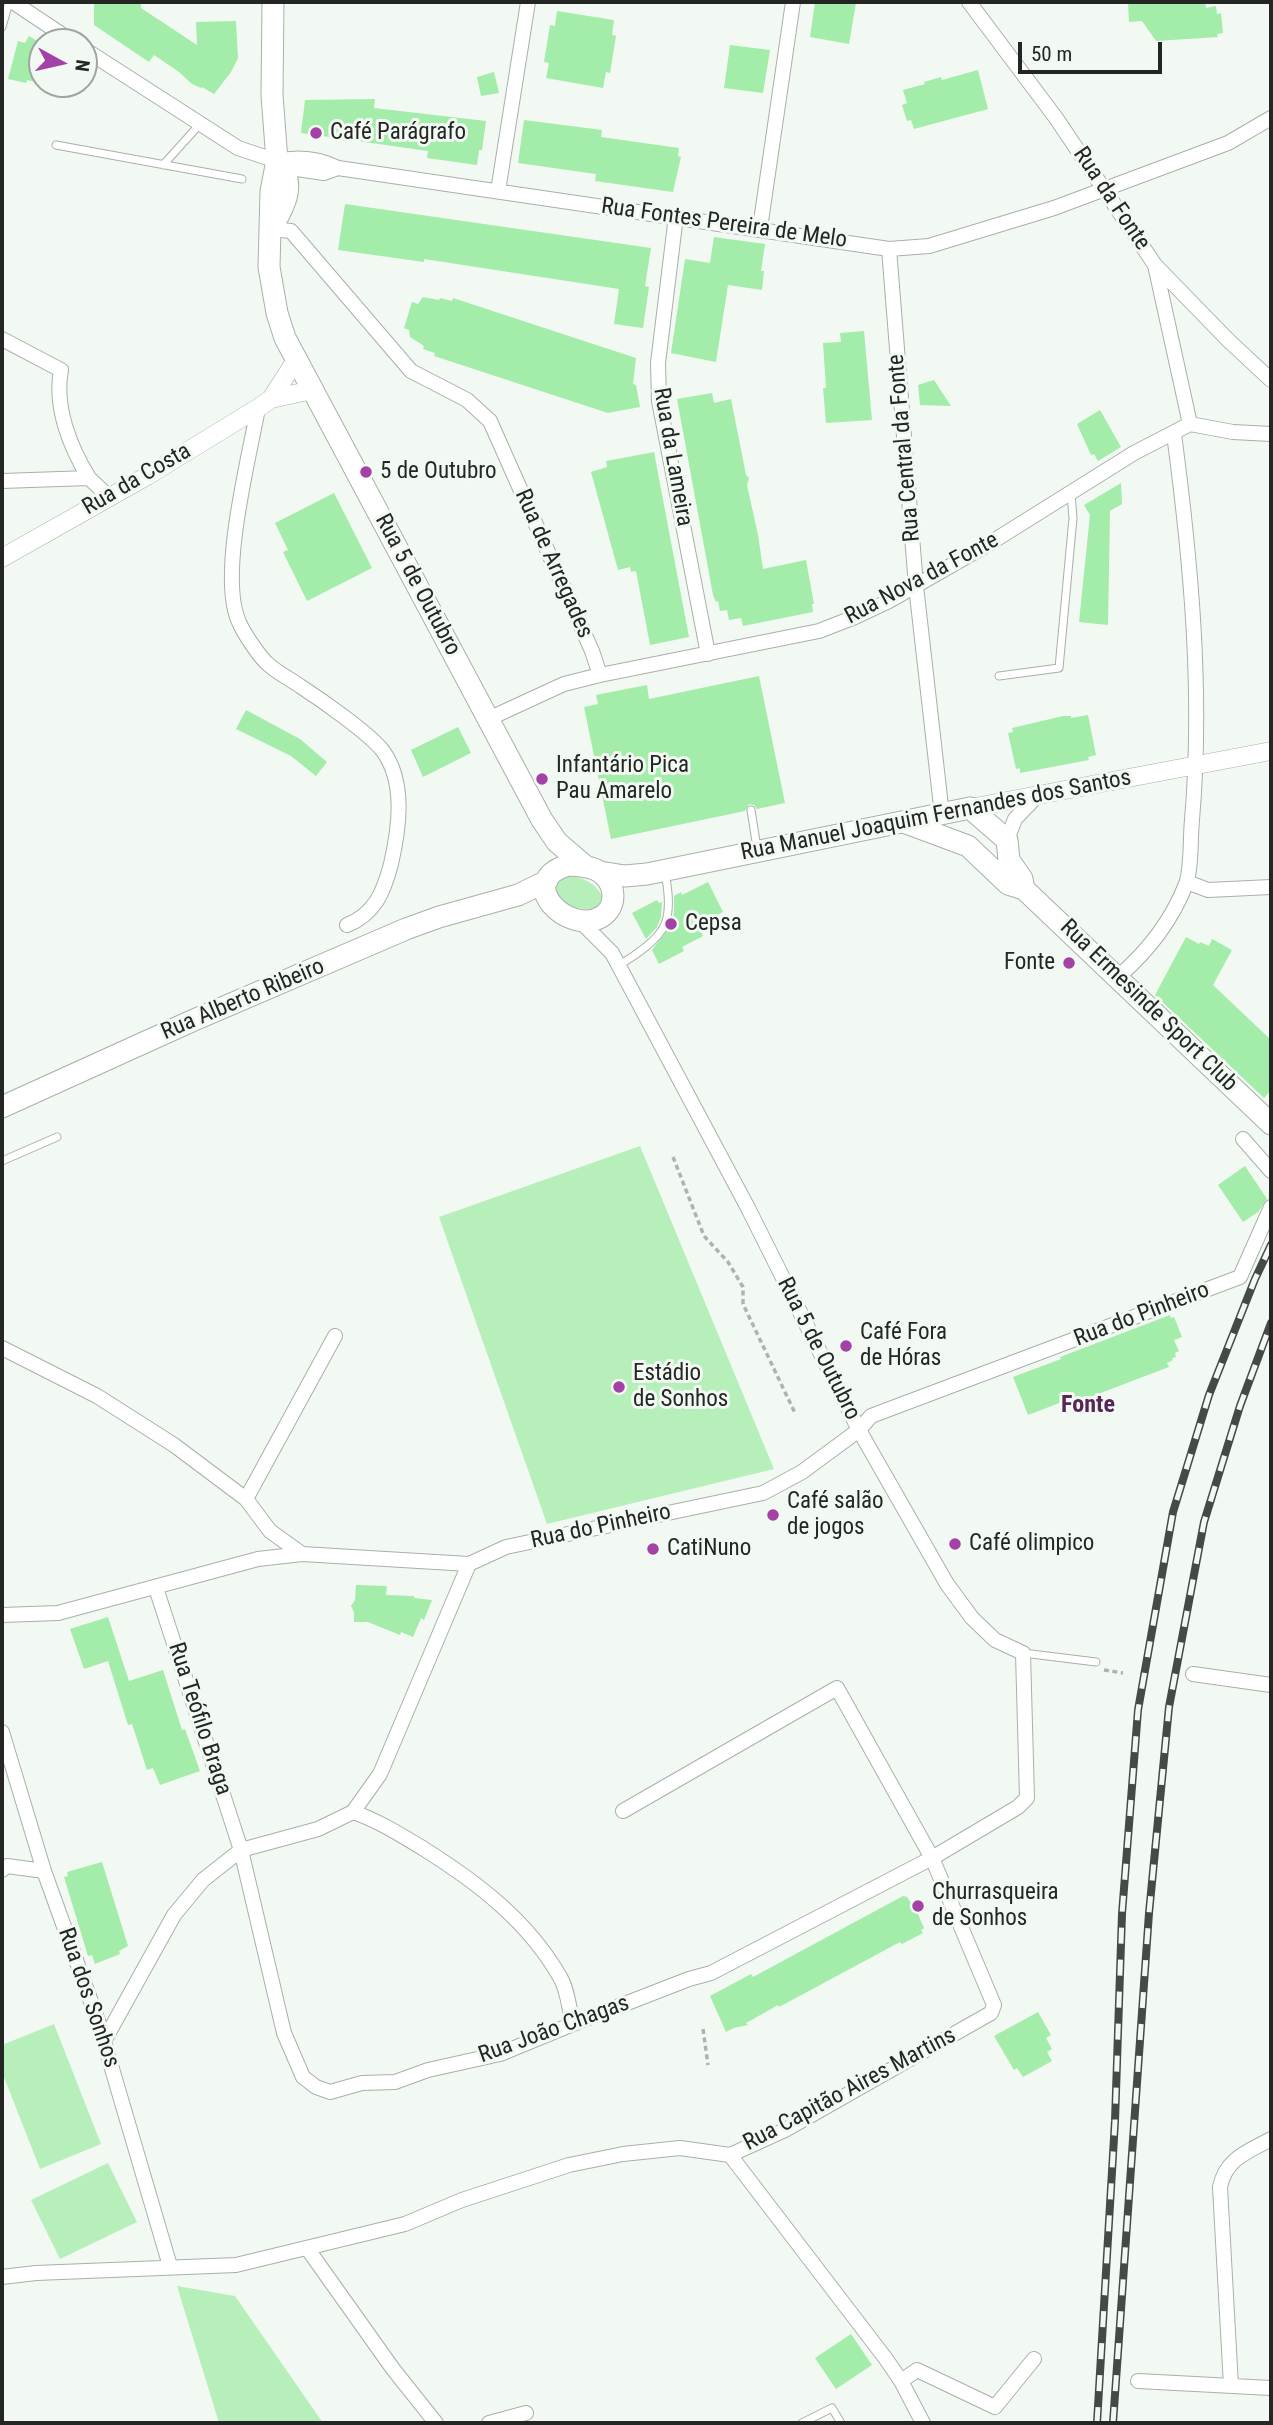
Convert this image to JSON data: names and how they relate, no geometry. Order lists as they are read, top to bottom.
{
  "streets": {
    "main road": [
      "Rua 5 de Outubro",
      "Rua Manuel Joaquim Fernandes dos Santos",
      "Rua Alberto Ribeiro",
      "Rua Ermesinde Sport Club"
    ],
    "street": [
      "Rua da Fonte",
      "Rua Fontes Pereira de Melo",
      "Rua Central da Fonte",
      "Rua da Lameira",
      "Rua da Costa",
      "Rua de Arregades",
      "Rua Nova da Fonte",
      "Rua do Pinheiro",
      "Rua Teófilo Braga",
      "Rua dos Sonhos",
      "Rua João Chagas",
      "Rua Capitão Aires Martins"
    ]
  },
  "crossings": [
    ["Rua da Fonte", "Rua Fontes Pereira de Melo"],
    ["Rua Fontes Pereira de Melo", "Rua Central da Fonte"],
    ["Rua Fontes Pereira de Melo", "Rua da Lameira"],
    ["Rua Fontes Pereira de Melo", "Rua 5 de Outubro"],
    ["Rua Central da Fonte", "Rua Nova da Fonte"],
    ["Rua Central da Fonte", "Rua Manuel Joaquim Fernandes dos Santos"],
    ["Rua da Lameira", "Rua Nova da Fonte"],
    ["Rua da Costa", "Rua 5 de Outubro"],
    ["Rua de Arregades", "Rua Nova da Fonte"],
    ["Rua de Arregades", "Rua 5 de Outubro"],
    ["Rua Nova da Fonte", "Rua 5 de Outubro"],
    ["Rua 5 de Outubro", "Rua Manuel Joaquim Fernandes dos Santos"],
    ["Rua 5 de Outubro", "Rua Alberto Ribeiro"],
    ["Rua 5 de Outubro", "Rua do Pinheiro"],
    ["Rua Manuel Joaquim Fernandes dos Santos", "Rua Alberto Ribeiro"],
    ["Rua Manuel Joaquim Fernandes dos Santos", "Rua Ermesinde Sport Club"],
    ["Rua Teófilo Braga", "Rua João Chagas"],
    ["Rua dos Sonhos", "Rua Capitão Aires Martins"],
    ["Rua João Chagas", "Rua Capitão Aires Martins"]
  ],
  "districts": ["Fonte"],
  "places": [
    "Café Parágrafo",
    "5 de Outubro",
    "Infantário Pica Pau Amarelo",
    "Cepsa",
    "Fonte",
    "Café Fora de Hóras",
    "Estádio de Sonhos",
    "Café salão de jogos",
    "Café olimpico",
    "CatiNuno",
    "Churrasqueira de Sonhos"
  ],
  "scale_bar": "50 m",
  "north": "right"
}
